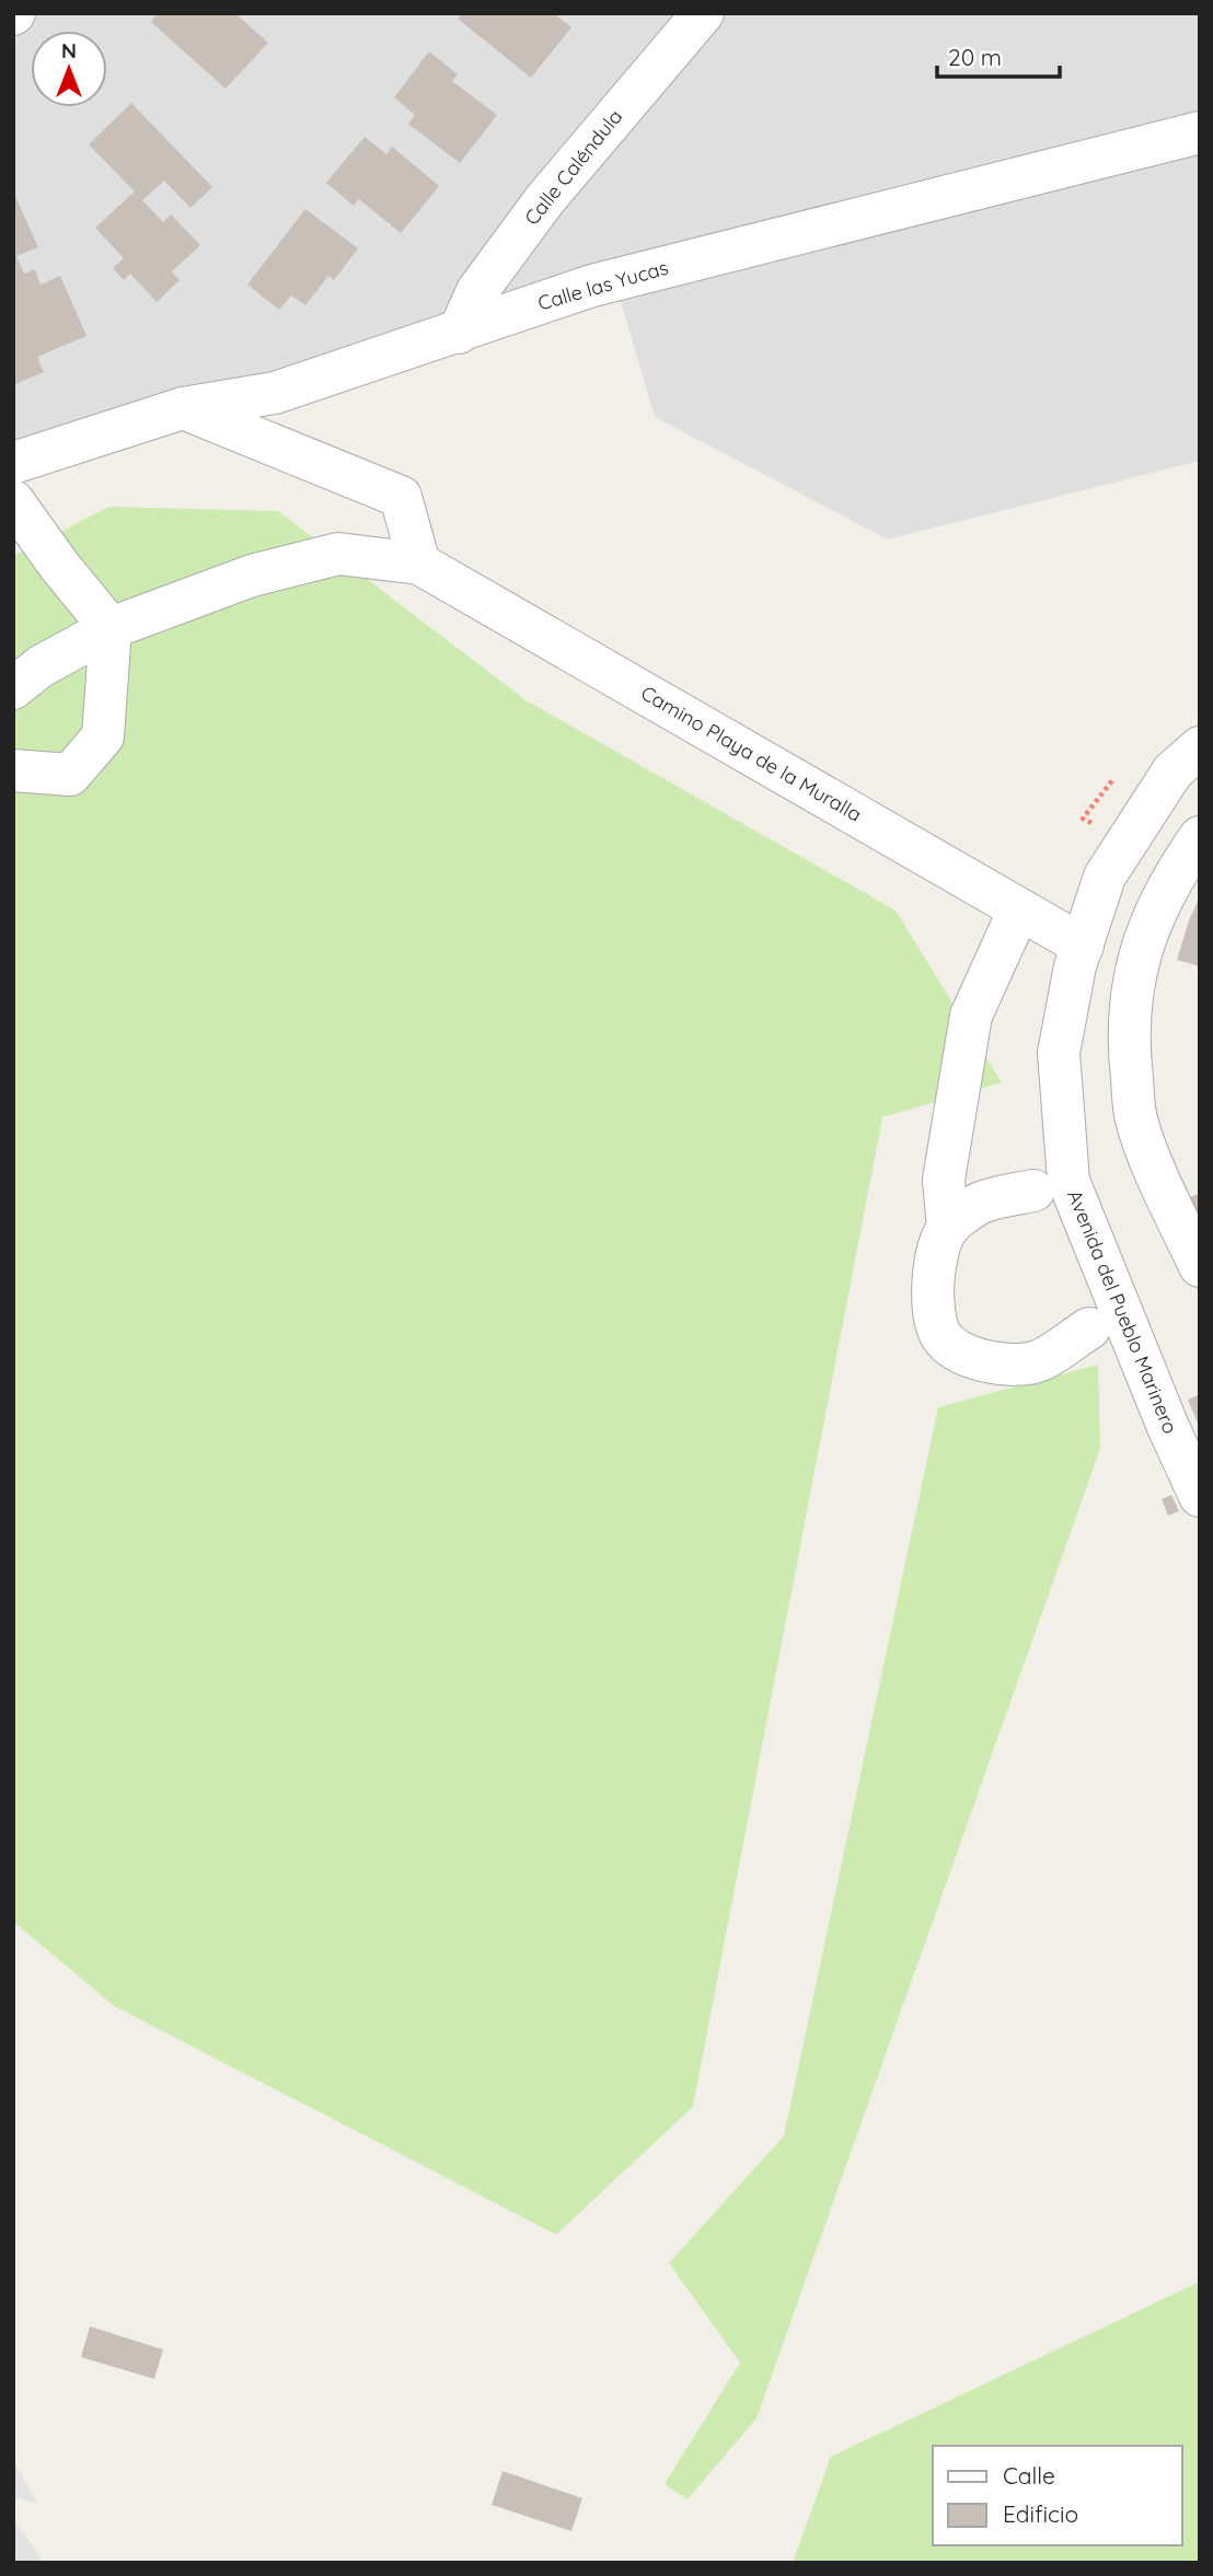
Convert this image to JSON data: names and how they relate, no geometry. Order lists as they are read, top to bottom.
{
  "streets": {
    "street": [
      "Calle Caléndula",
      "Calle las Yucas",
      "Camino Playa de la Muralla",
      "Avenida del Pueblo Marinero"
    ]
  },
  "crossings": [
    ["Calle Caléndula", "Calle las Yucas"],
    ["Camino Playa de la Muralla", "Avenida del Pueblo Marinero"]
  ],
  "legend": ["Calle", "Edificio"],
  "scale_bar": "20 m",
  "north": "top"
}
